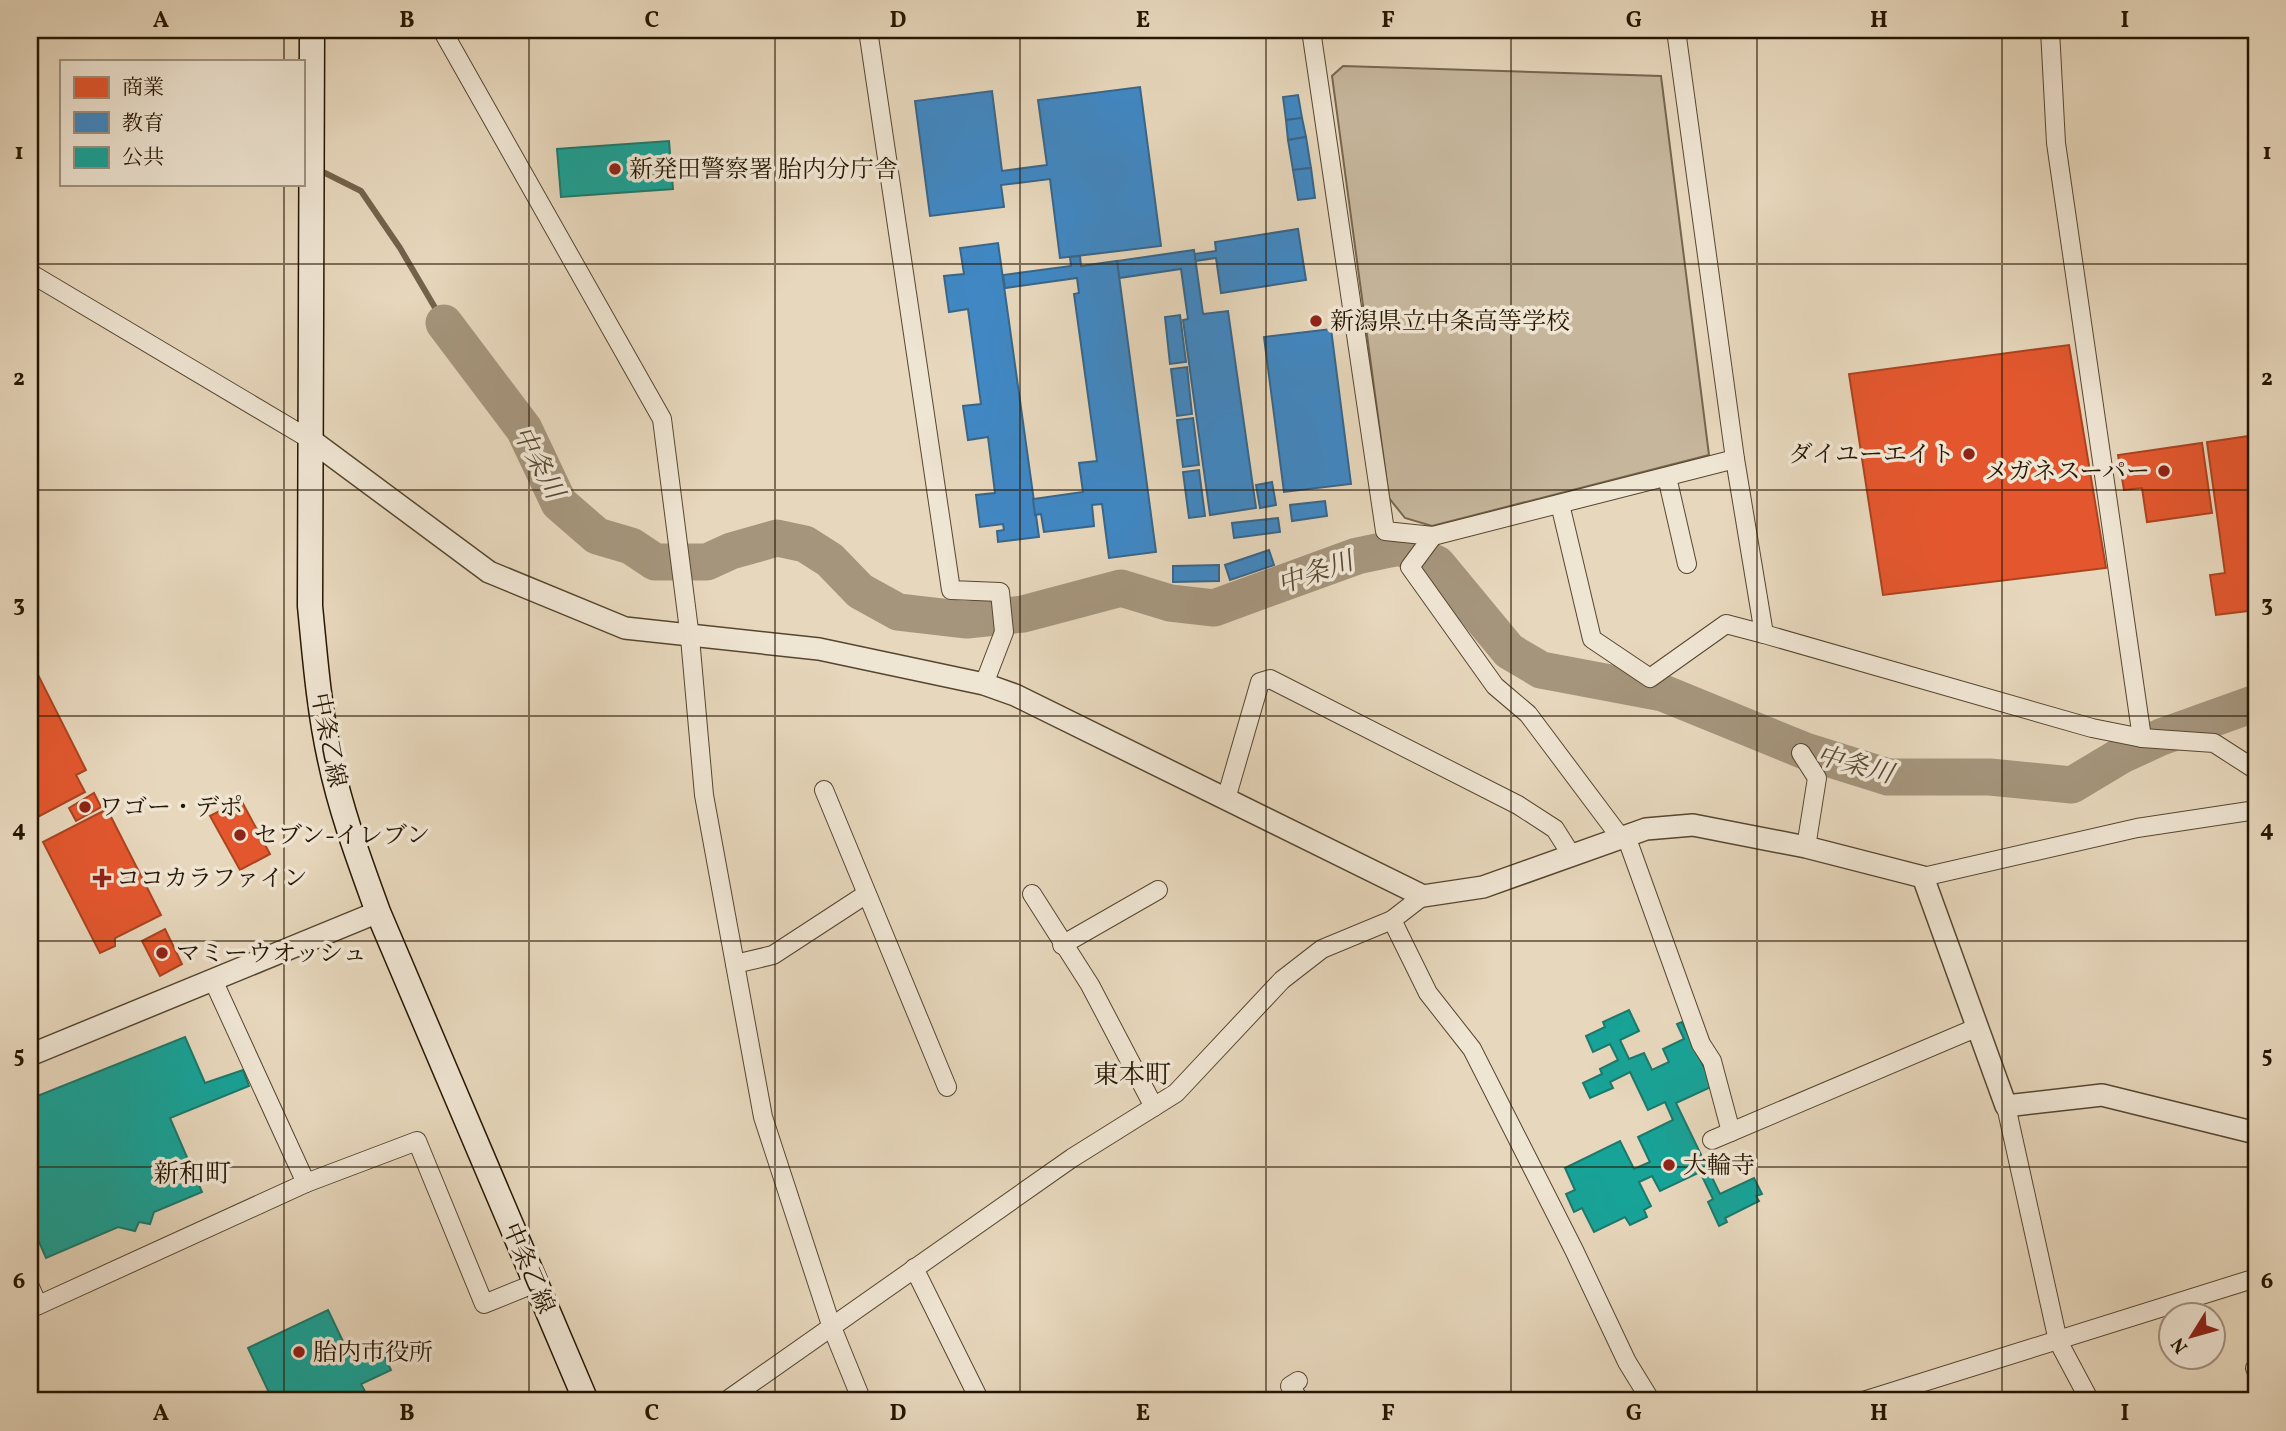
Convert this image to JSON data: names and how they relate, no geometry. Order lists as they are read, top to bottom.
{
  "streets": {
    "main road": ["中条乙線"]
  },
  "districts": ["東本町", "新和町"],
  "water": ["中条川"],
  "places": {
    "other": [
      "新発田警察署 胎内分庁舎",
      "新潟県立中条高等学校",
      "ダイユーエイト",
      "メガネスーパー",
      "ワゴー・デポ",
      "セブン-イレブン",
      "マミーウオッシュ",
      "大輪寺",
      "胎内市役所"
    ],
    "health": ["ココカラファイン"]
  },
  "legend": ["商業", "教育", "公共"],
  "north": "bottom left",
  "grid": {
    "columns": [
      "A",
      "B",
      "C",
      "D",
      "E",
      "F",
      "G",
      "H",
      "I"
    ],
    "rows": [
      "1",
      "2",
      "3",
      "4",
      "5",
      "6"
    ]
  }
}
